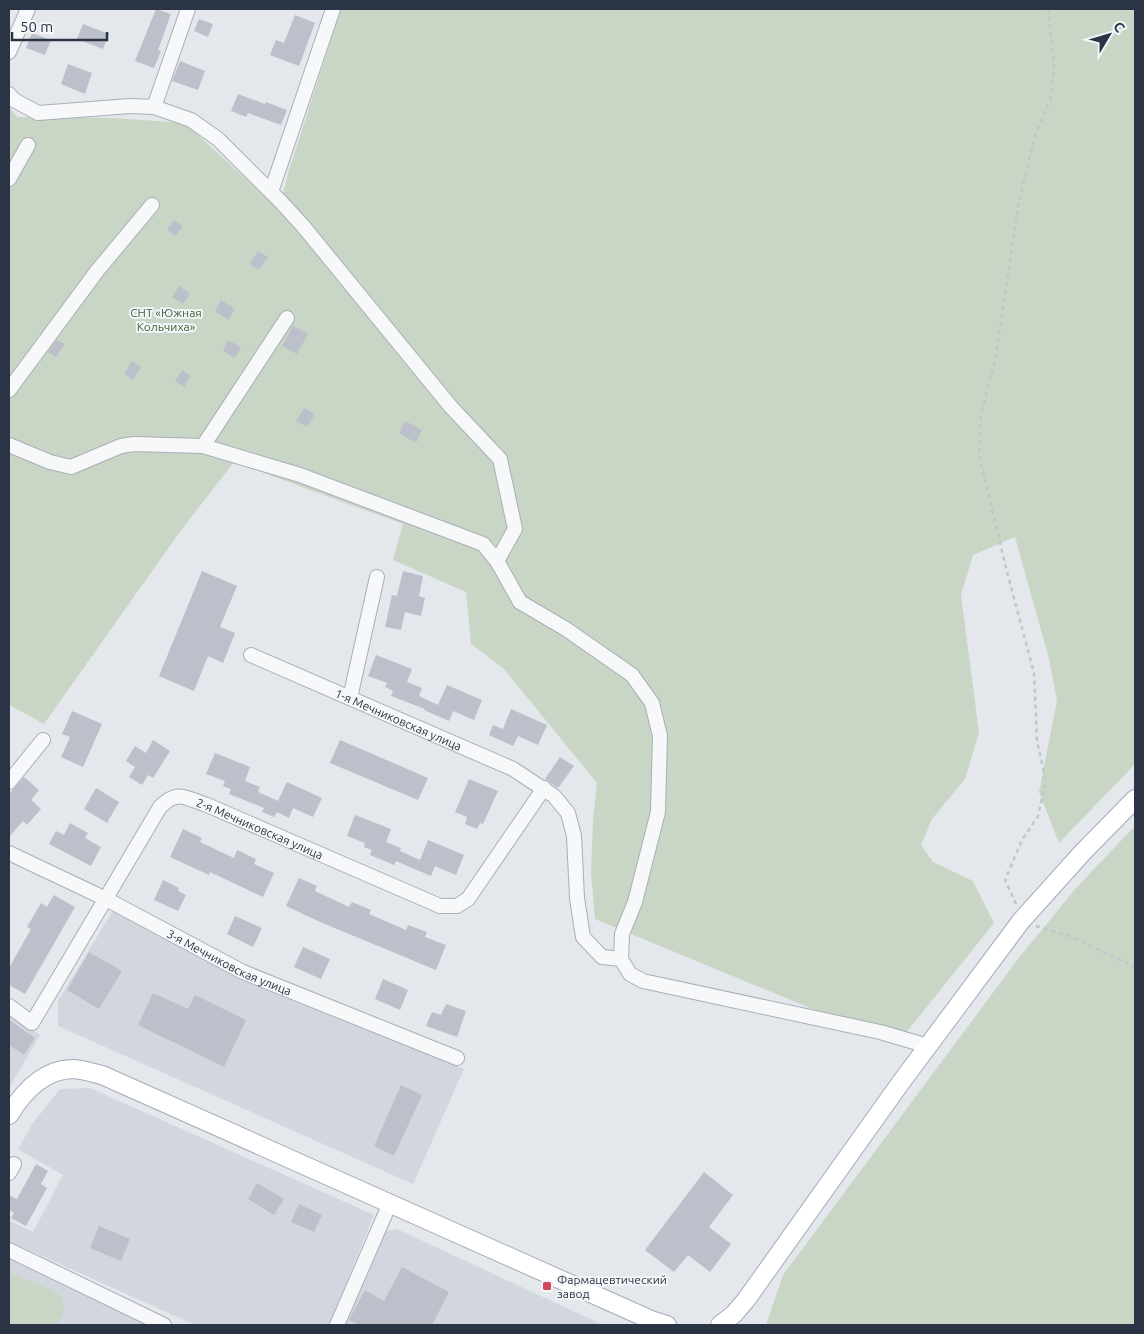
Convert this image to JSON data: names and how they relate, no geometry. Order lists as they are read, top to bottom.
{
  "streets": {
    "street": ["1-я Мечниковская улица", "2-я Мечниковская улица", "3-я Мечниковская улица"]
  },
  "crossings": [
    ["1-я Мечниковская улица", "2-я Мечниковская улица"],
    ["2-я Мечниковская улица", "3-я Мечниковская улица"]
  ],
  "parks": ["СНТ «Южная Кольчиха»"],
  "places": {
    "transit": ["Фармацевтический завод"]
  },
  "scale_bar": "50 m",
  "north": "top right"
}
